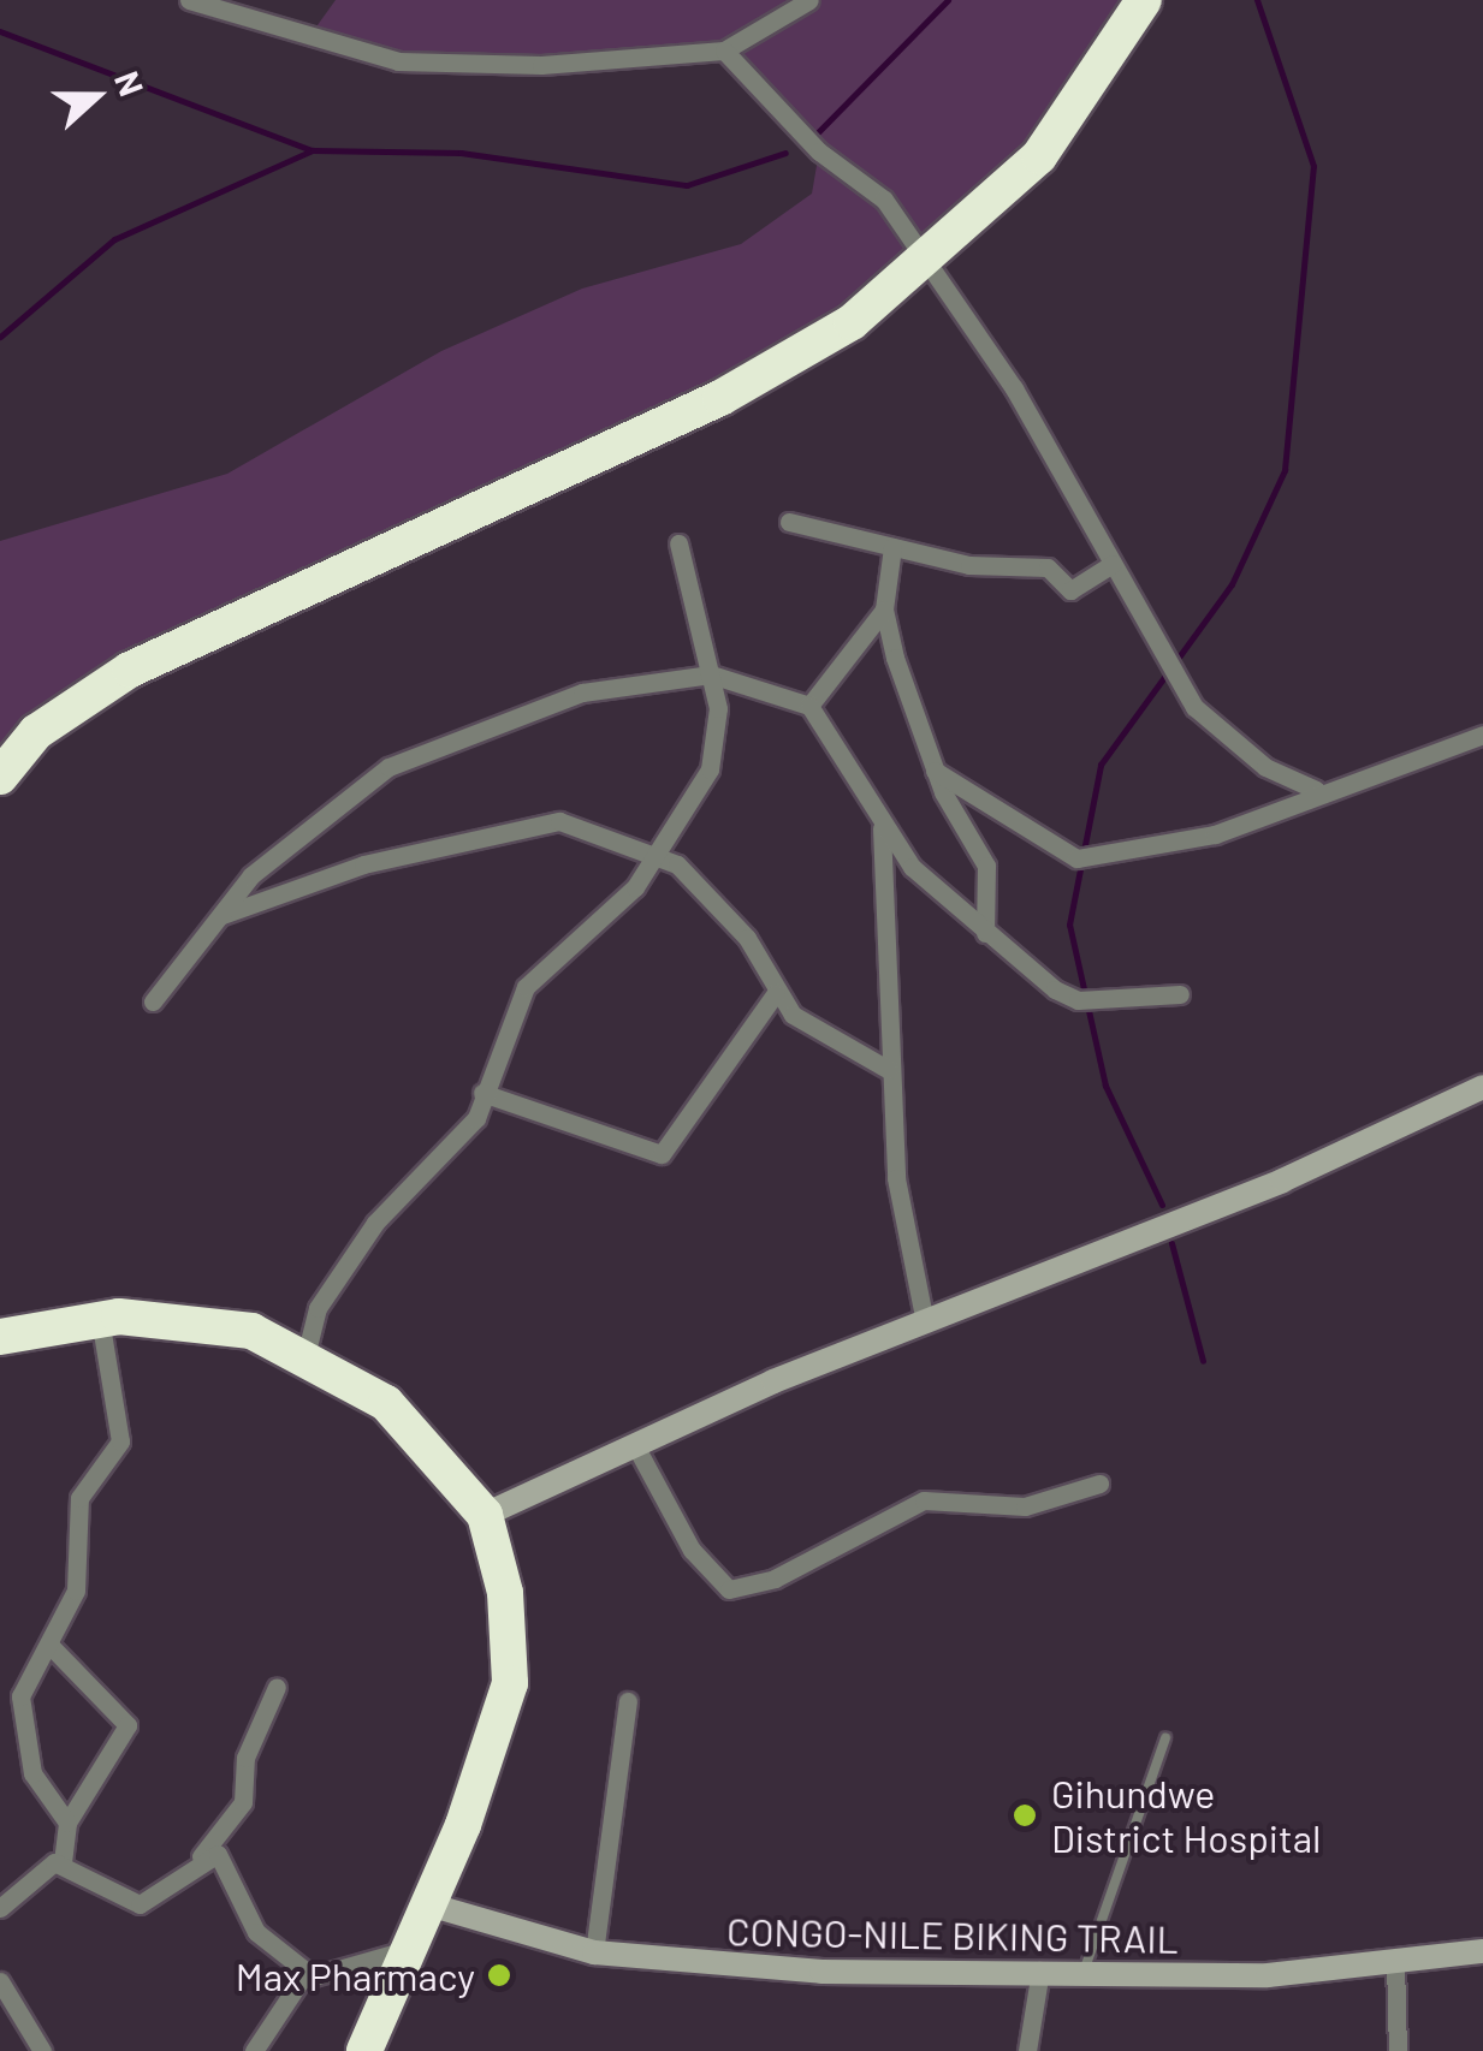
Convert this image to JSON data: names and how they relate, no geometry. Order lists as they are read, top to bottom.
{
  "streets": {
    "street": ["CONGO-NILE BIKING TRAIL"]
  },
  "places": ["Gihundwe District Hospital", "Max Pharmacy"],
  "north": "right"
}
